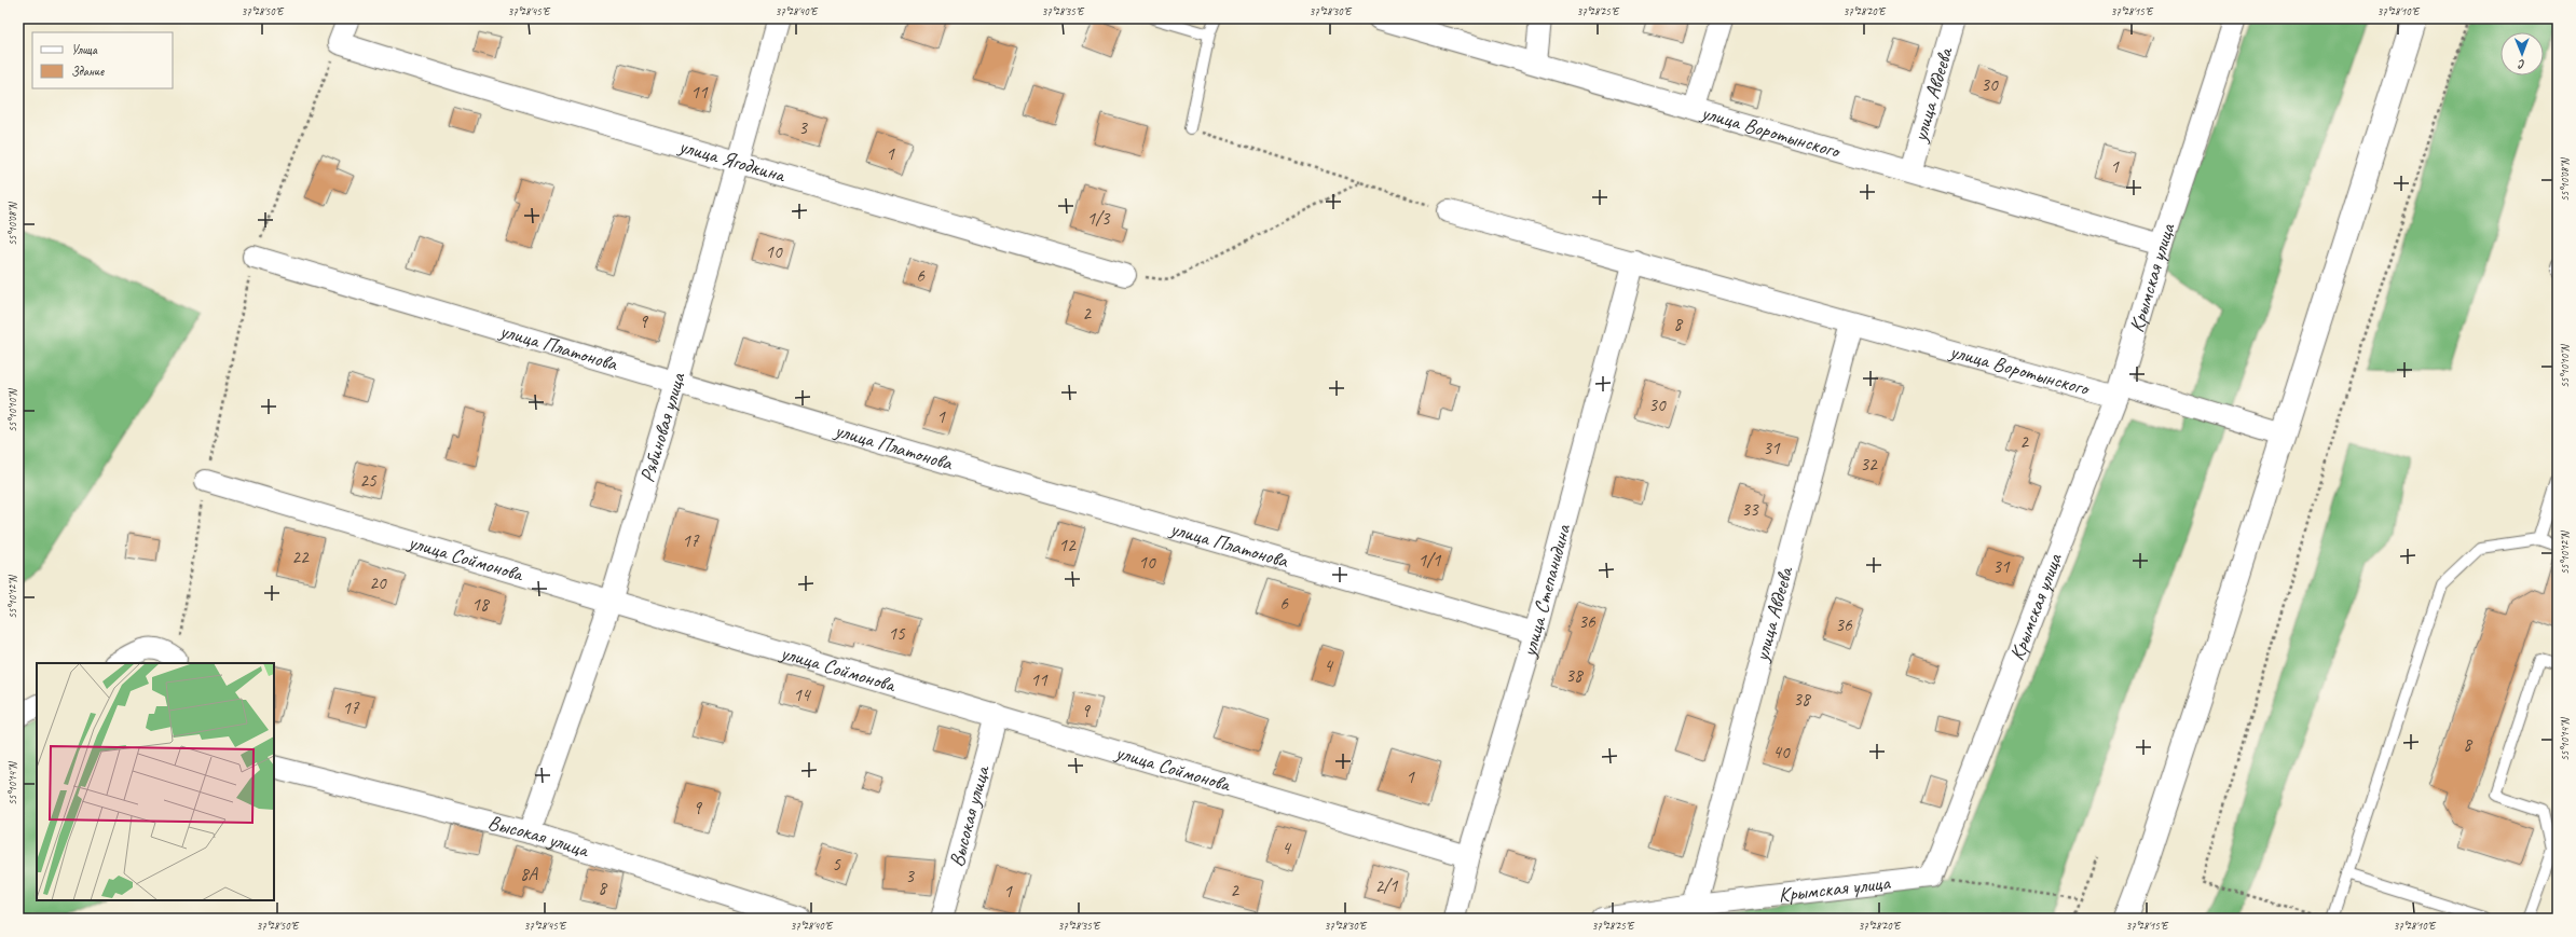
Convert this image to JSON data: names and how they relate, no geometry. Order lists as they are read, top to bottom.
{
  "streets": {
    "street": [
      "улица Авдеева",
      "улица Воротынского",
      "улица Ягодкина",
      "Крымская улица",
      "улица Платонова",
      "Рябиновая улица",
      "улица Соймонова",
      "улица Степанидина",
      "Высокая улица"
    ]
  },
  "crossings": [
    ["улица Авдеева", "улица Воротынского"],
    ["улица Авдеева", "Крымская улица"],
    ["улица Воротынского", "Крымская улица"],
    ["улица Воротынского", "улица Степанидина"],
    ["улица Ягодкина", "Рябиновая улица"],
    ["улица Платонова", "Рябиновая улица"],
    ["улица Платонова", "улица Степанидина"],
    ["Рябиновая улица", "улица Соймонова"],
    ["Рябиновая улица", "Высокая улица"],
    ["улица Соймонова", "улица Степанидина"],
    ["улица Соймонова", "Высокая улица"]
  ],
  "house_numbers": [
    "30",
    "11",
    "3",
    "1",
    "1",
    "1/3",
    "10",
    "6",
    "2",
    "9",
    "8",
    "30",
    "1",
    "2",
    "31",
    "32",
    "25",
    "33",
    "17",
    "12",
    "22",
    "1/1",
    "10",
    "31",
    "20",
    "6",
    "18",
    "36",
    "36",
    "15",
    "4",
    "38",
    "11",
    "14",
    "38",
    "17",
    "9",
    "8",
    "40",
    "1",
    "9",
    "4",
    "5",
    "8А",
    "3",
    "2/1",
    "8",
    "2",
    "1"
  ],
  "legend": ["Улица", "Здание"],
  "north": "bottom",
  "coordinates": [
    "37°28'50\"E",
    "37°28'45\"E",
    "37°28'40\"E",
    "37°28'35\"E",
    "37°28'30\"E",
    "37°28'25\"E",
    "37°28'20\"E",
    "37°28'15\"E",
    "37°28'10\"E",
    "55°10'08\"N",
    "55°10'10\"N",
    "55°10'12\"N",
    "55°10'14\"N"
  ]
}
